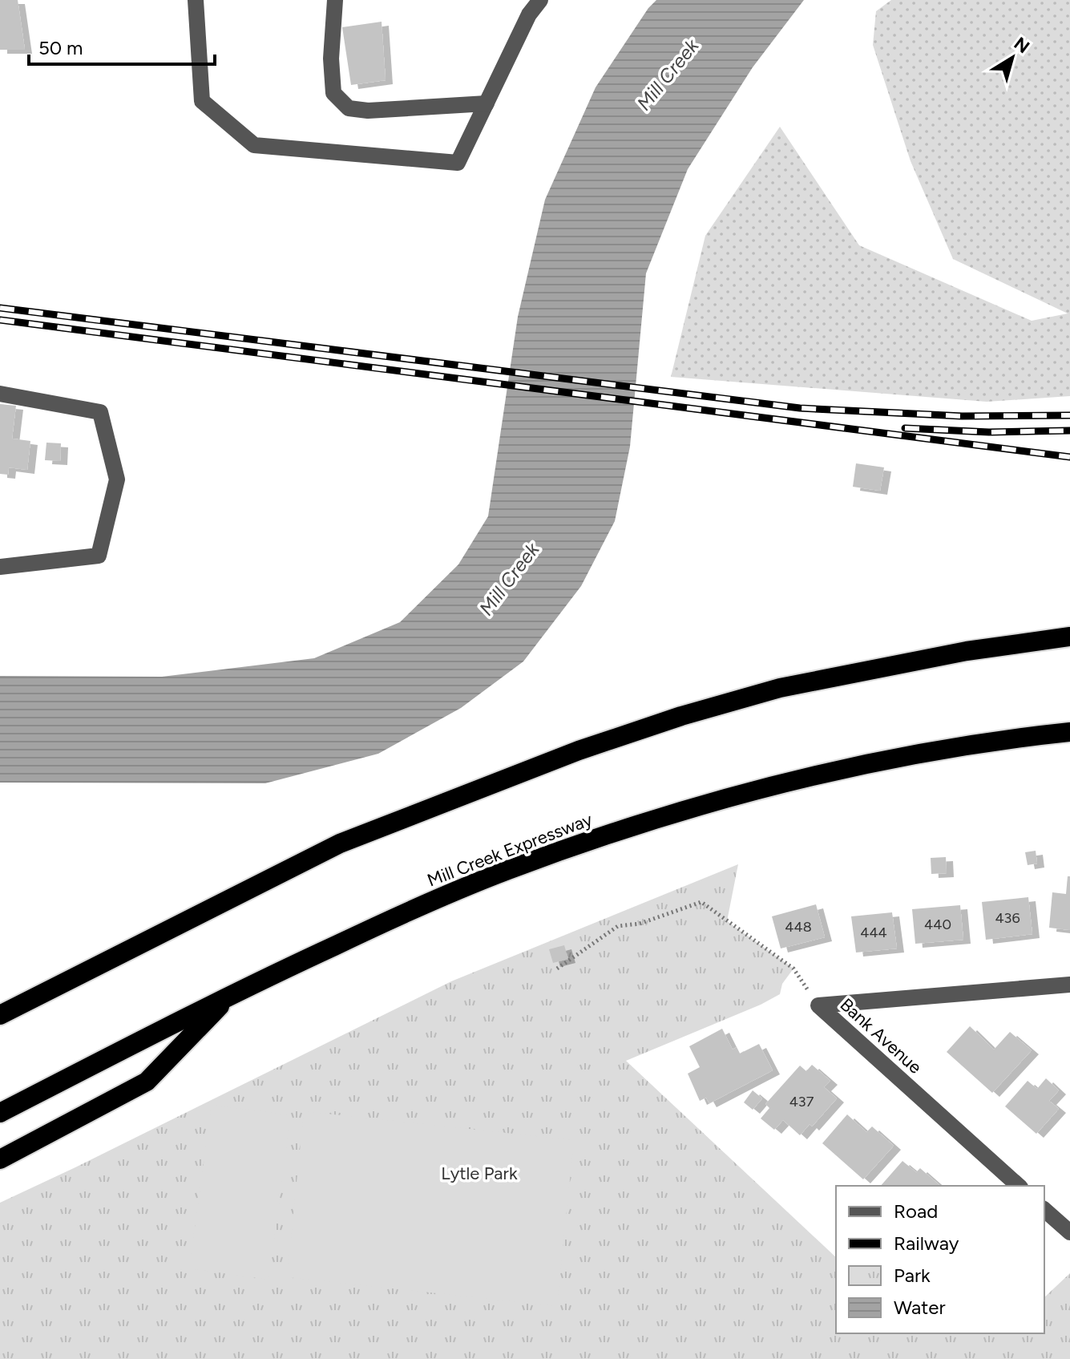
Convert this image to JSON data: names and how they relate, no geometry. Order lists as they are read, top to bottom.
{
  "streets": {
    "highway": ["Mill Creek Expressway"],
    "street": ["Bank Avenue"]
  },
  "water": ["Mill Creek"],
  "parks": ["Lytle Park"],
  "house_numbers": [
    "436",
    "440",
    "448",
    "444",
    "437"
  ],
  "legend": [
    "Road",
    "Railway",
    "Park",
    "Water"
  ],
  "scale_bar": "50 m",
  "north": "top right"
}
